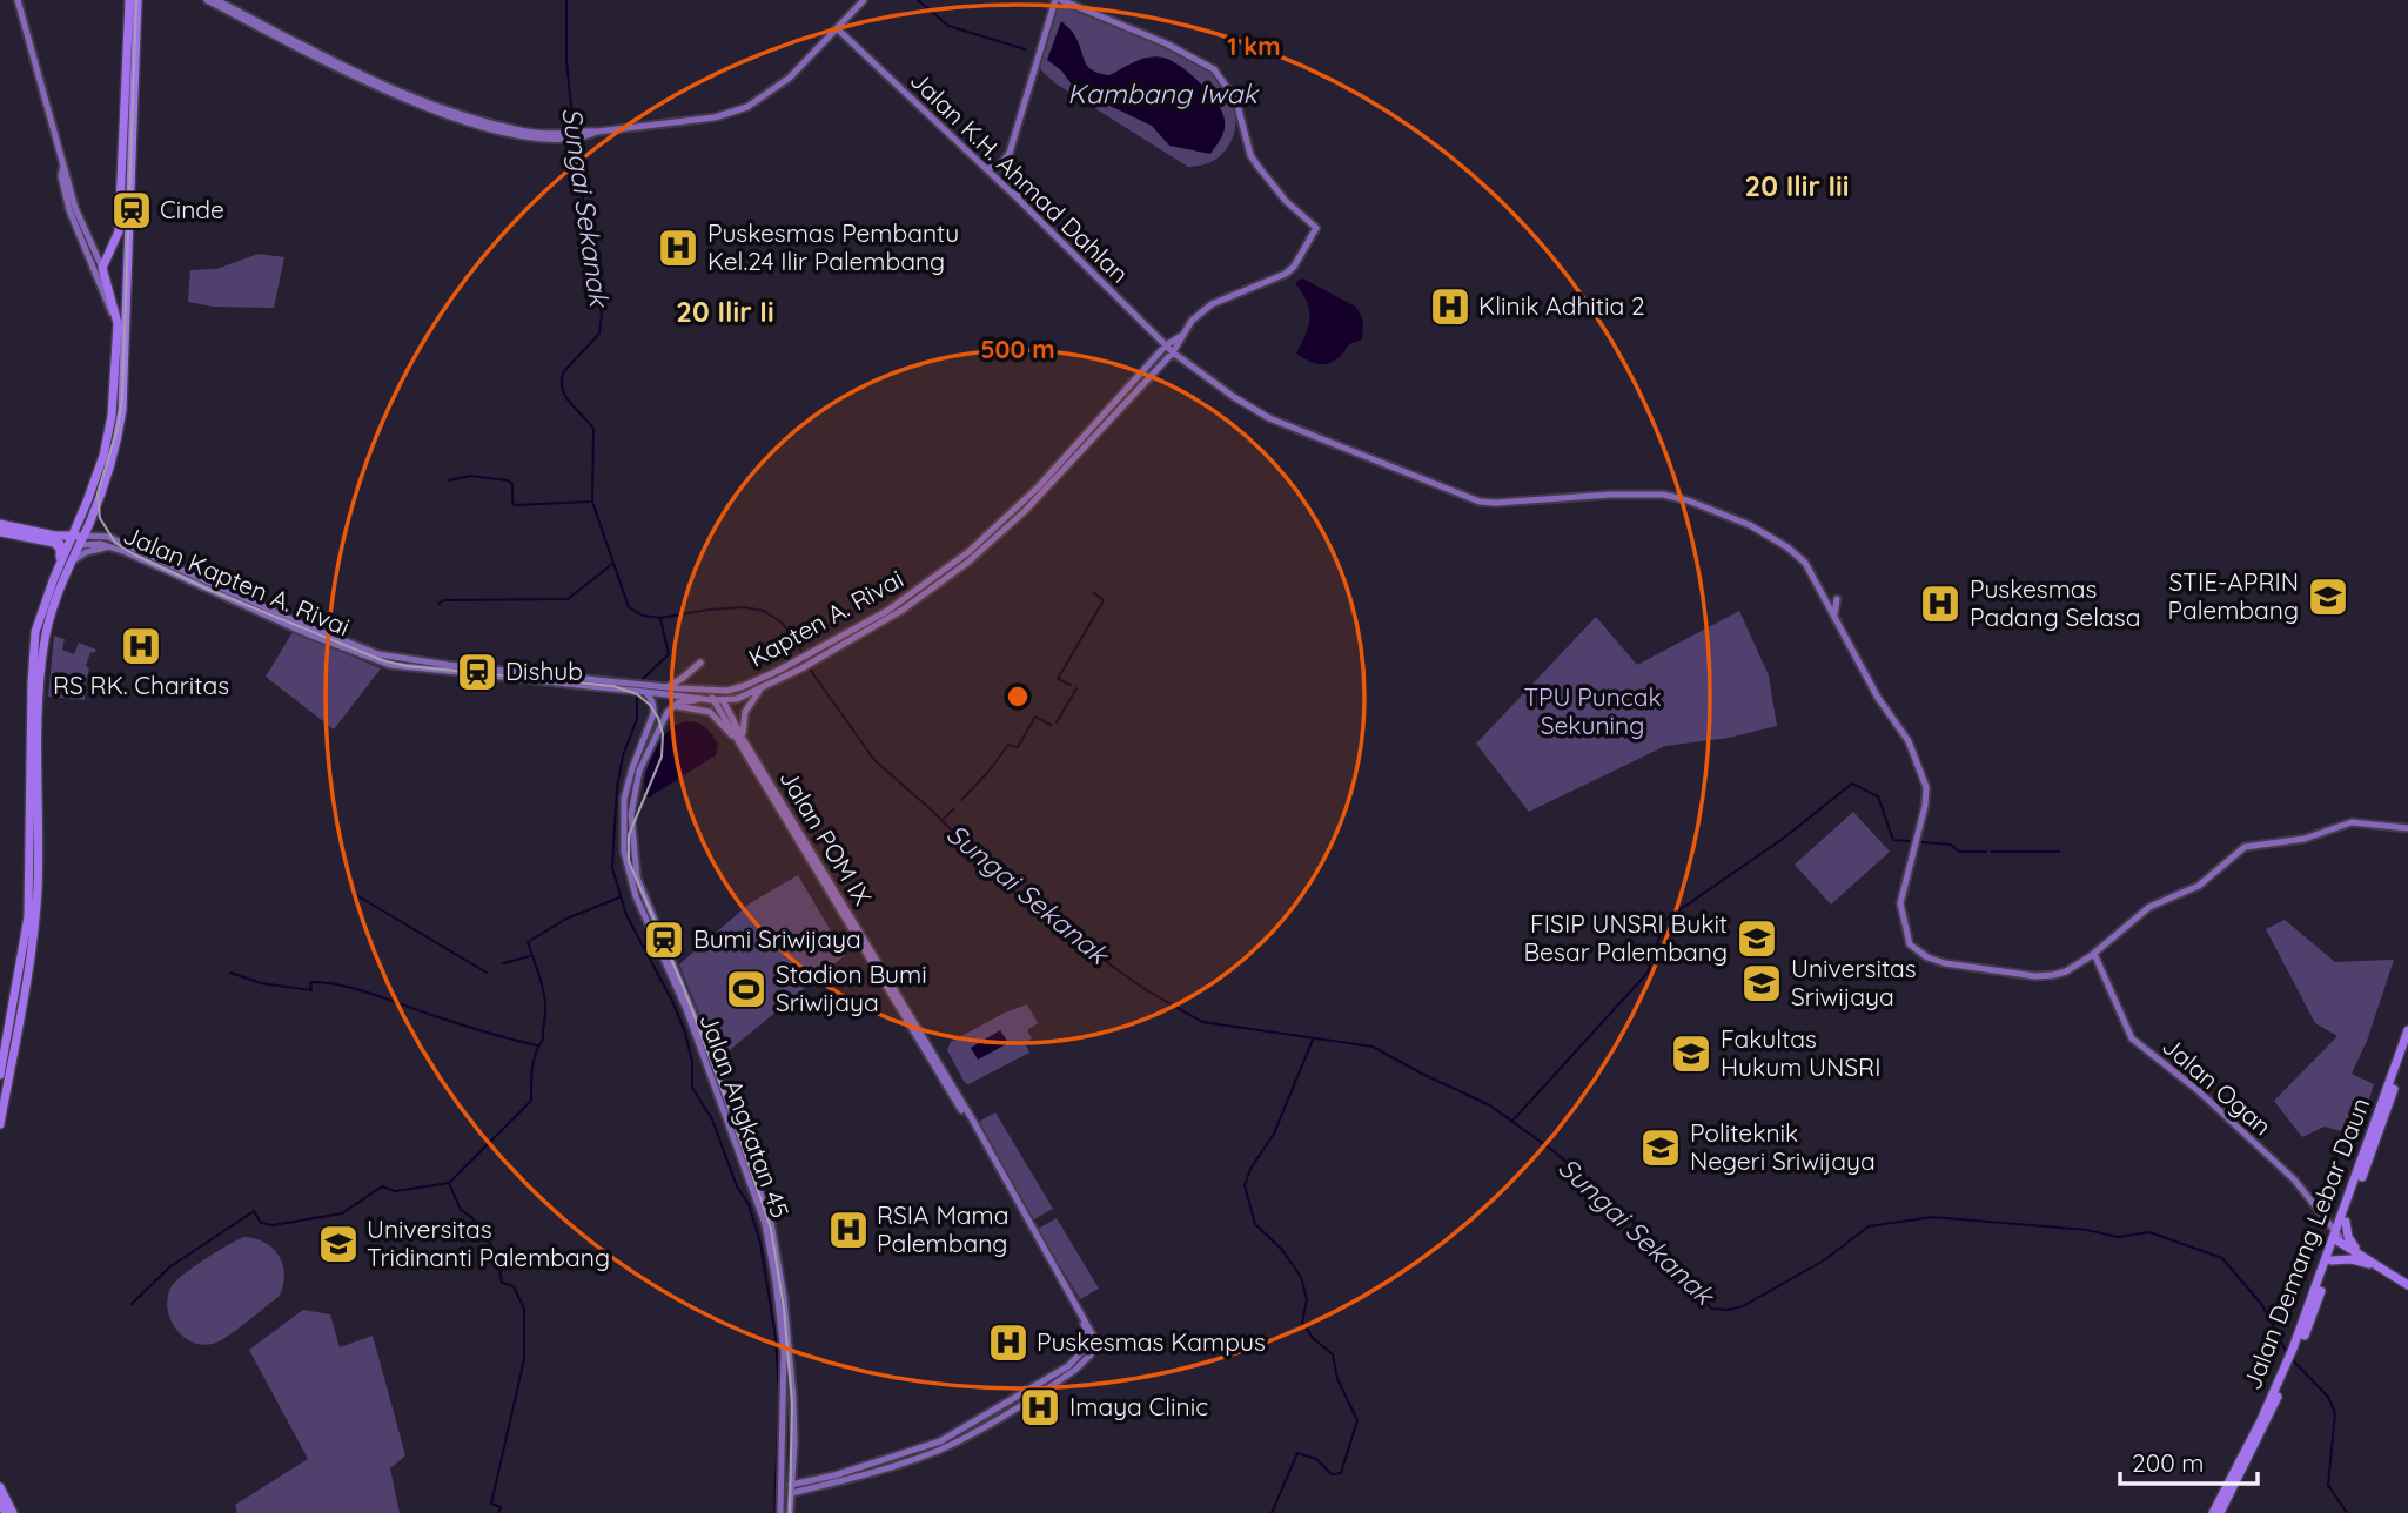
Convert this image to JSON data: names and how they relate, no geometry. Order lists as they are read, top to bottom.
{
  "streets": {
    "highway": ["Jalan Demang Lebar Daun"],
    "main road": [
      "Jalan K.H. Ahmad Dahlan",
      "Jalan Kapten A. Rivai",
      "Kapten A. Rivai",
      "Jalan POM IX",
      "Jalan Ogan",
      "Jalan Angkatan 45"
    ]
  },
  "crossings": [
    ["Jalan K.H. Ahmad Dahlan", "Kapten A. Rivai"],
    ["Jalan K.H. Ahmad Dahlan", "Jalan Ogan"],
    ["Jalan Kapten A. Rivai", "Kapten A. Rivai"],
    ["Kapten A. Rivai", "Jalan POM IX"],
    ["Jalan Ogan", "Jalan Demang Lebar Daun"]
  ],
  "districts": ["20 Ilir Iii", "20 Ilir Ii"],
  "water": ["Kambang Iwak", "Sungai Sekanak"],
  "parks": ["TPU Puncak Sekuning"],
  "places": {
    "station": ["Cinde", "Dishub", "Bumi Sriwijaya"],
    "hospital": [
      "Puskesmas Pembantu Kel.24 Ilir Palembang",
      "Klinik Adhitia 2",
      "Puskesmas Padang Selasa",
      "RS RK. Charitas",
      "RSIA Mama Palembang",
      "Puskesmas Kampus",
      "Imaya Clinic"
    ],
    "school or university": [
      "STIE-APRIN Palembang",
      "FISIP UNSRI Bukit Besar Palembang",
      "Universitas Sriwijaya",
      "Fakultas Hukum UNSRI",
      "Politeknik Negeri Sriwijaya",
      "Universitas Tridinanti Palembang"
    ],
    "sports": ["Stadion Bumi Sriwijaya"]
  },
  "scale_bar": "200 m",
  "rings": ["1 km", "500 m"]
}
